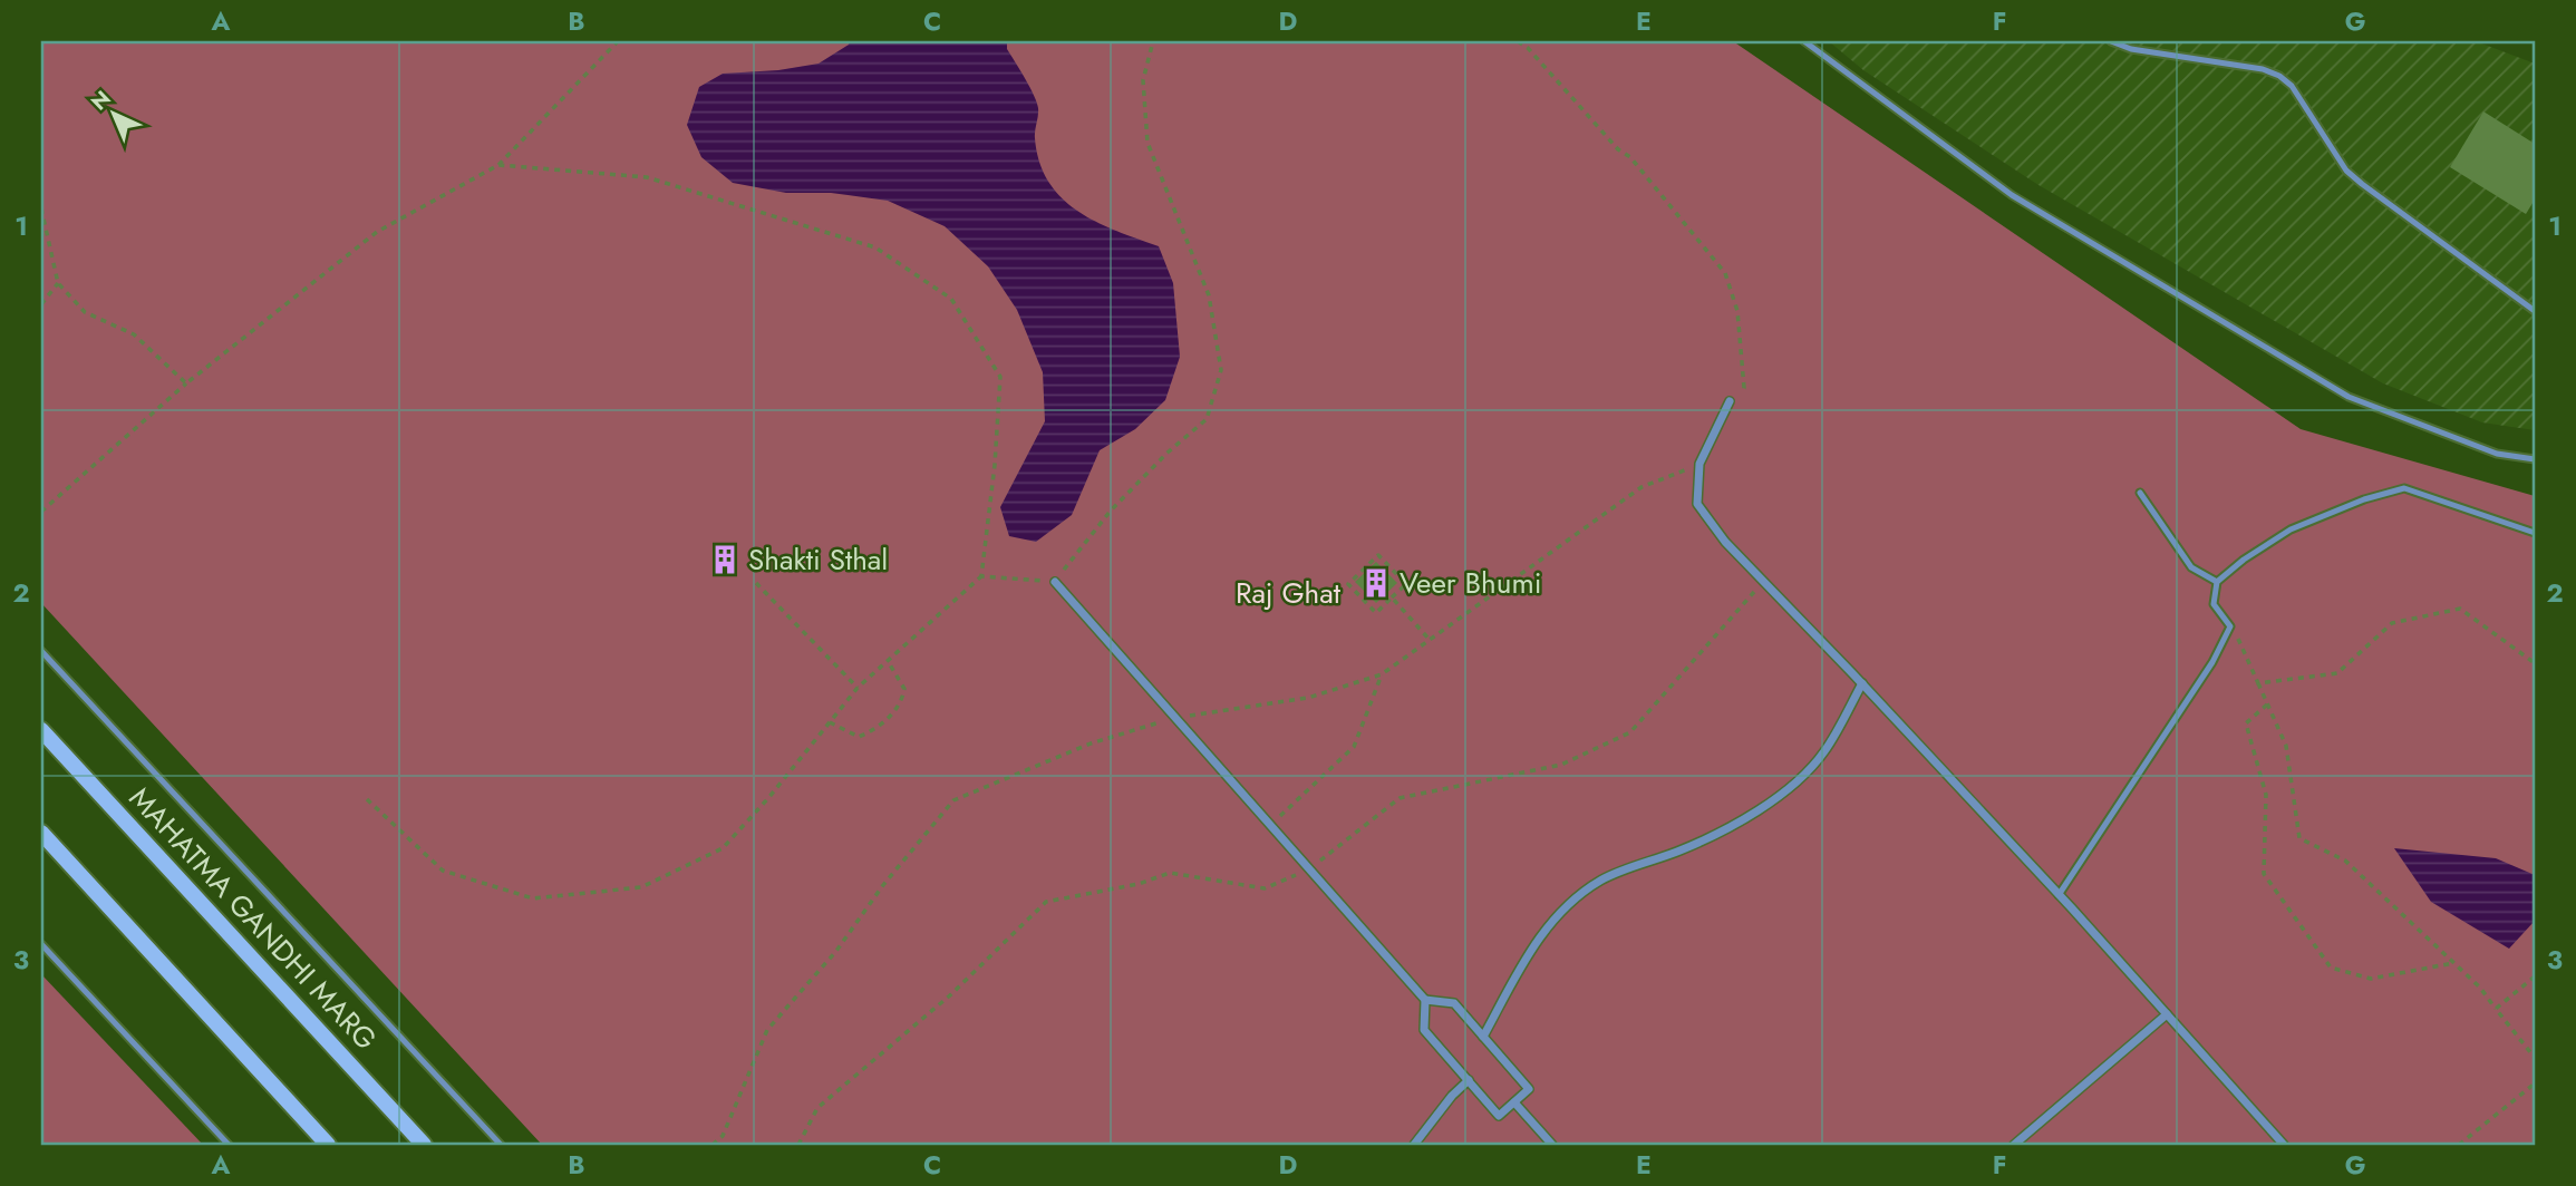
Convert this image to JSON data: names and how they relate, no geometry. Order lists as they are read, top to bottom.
{
  "streets": {
    "main road": ["MAHATMA GANDHI MARG"]
  },
  "parks": ["Raj Ghat"],
  "places": {
    "building": ["Shakti Sthal", "Veer Bhumi"]
  },
  "north": "top left",
  "grid": {
    "columns": [
      "A",
      "B",
      "C",
      "D",
      "E",
      "F",
      "G"
    ],
    "rows": ["1", "2", "3"]
  }
}
